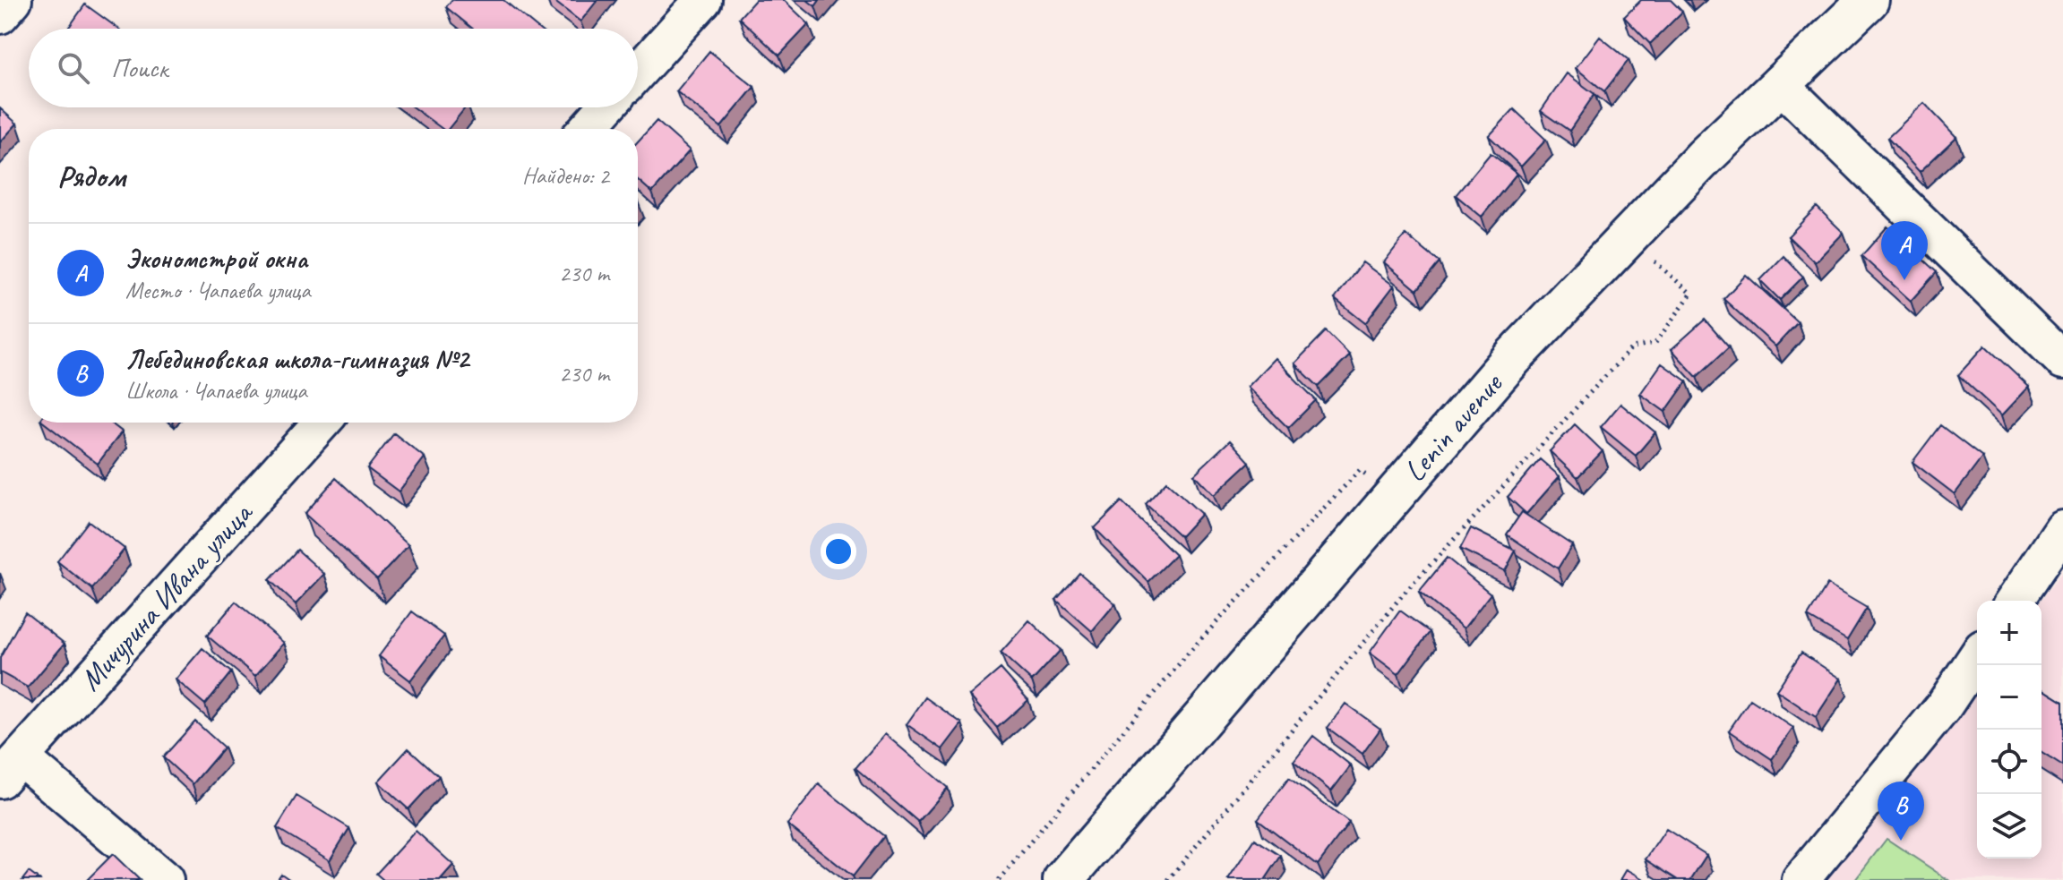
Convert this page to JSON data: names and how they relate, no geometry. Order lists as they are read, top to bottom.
{
  "streets": {
    "main road": ["Lenin avenue"],
    "street": ["Мичурина Ивана улица"]
  },
  "page": {
    "search": "Поиск",
    "heading": ["Рядом", "Найдено: 2"],
    "pins": ["A", "B"],
    "list": [
      {
        "mark": "A",
        "name": "Экономстрой окна",
        "note": "Место · Чапаева улица",
        "value": "230 m"
      },
      {
        "mark": "B",
        "name": "Лебединовская школа-гимназия №2",
        "note": "Школа · Чапаева улица",
        "value": "230 m"
      }
    ],
    "map_buttons": ["+", "−"]
  }
}
